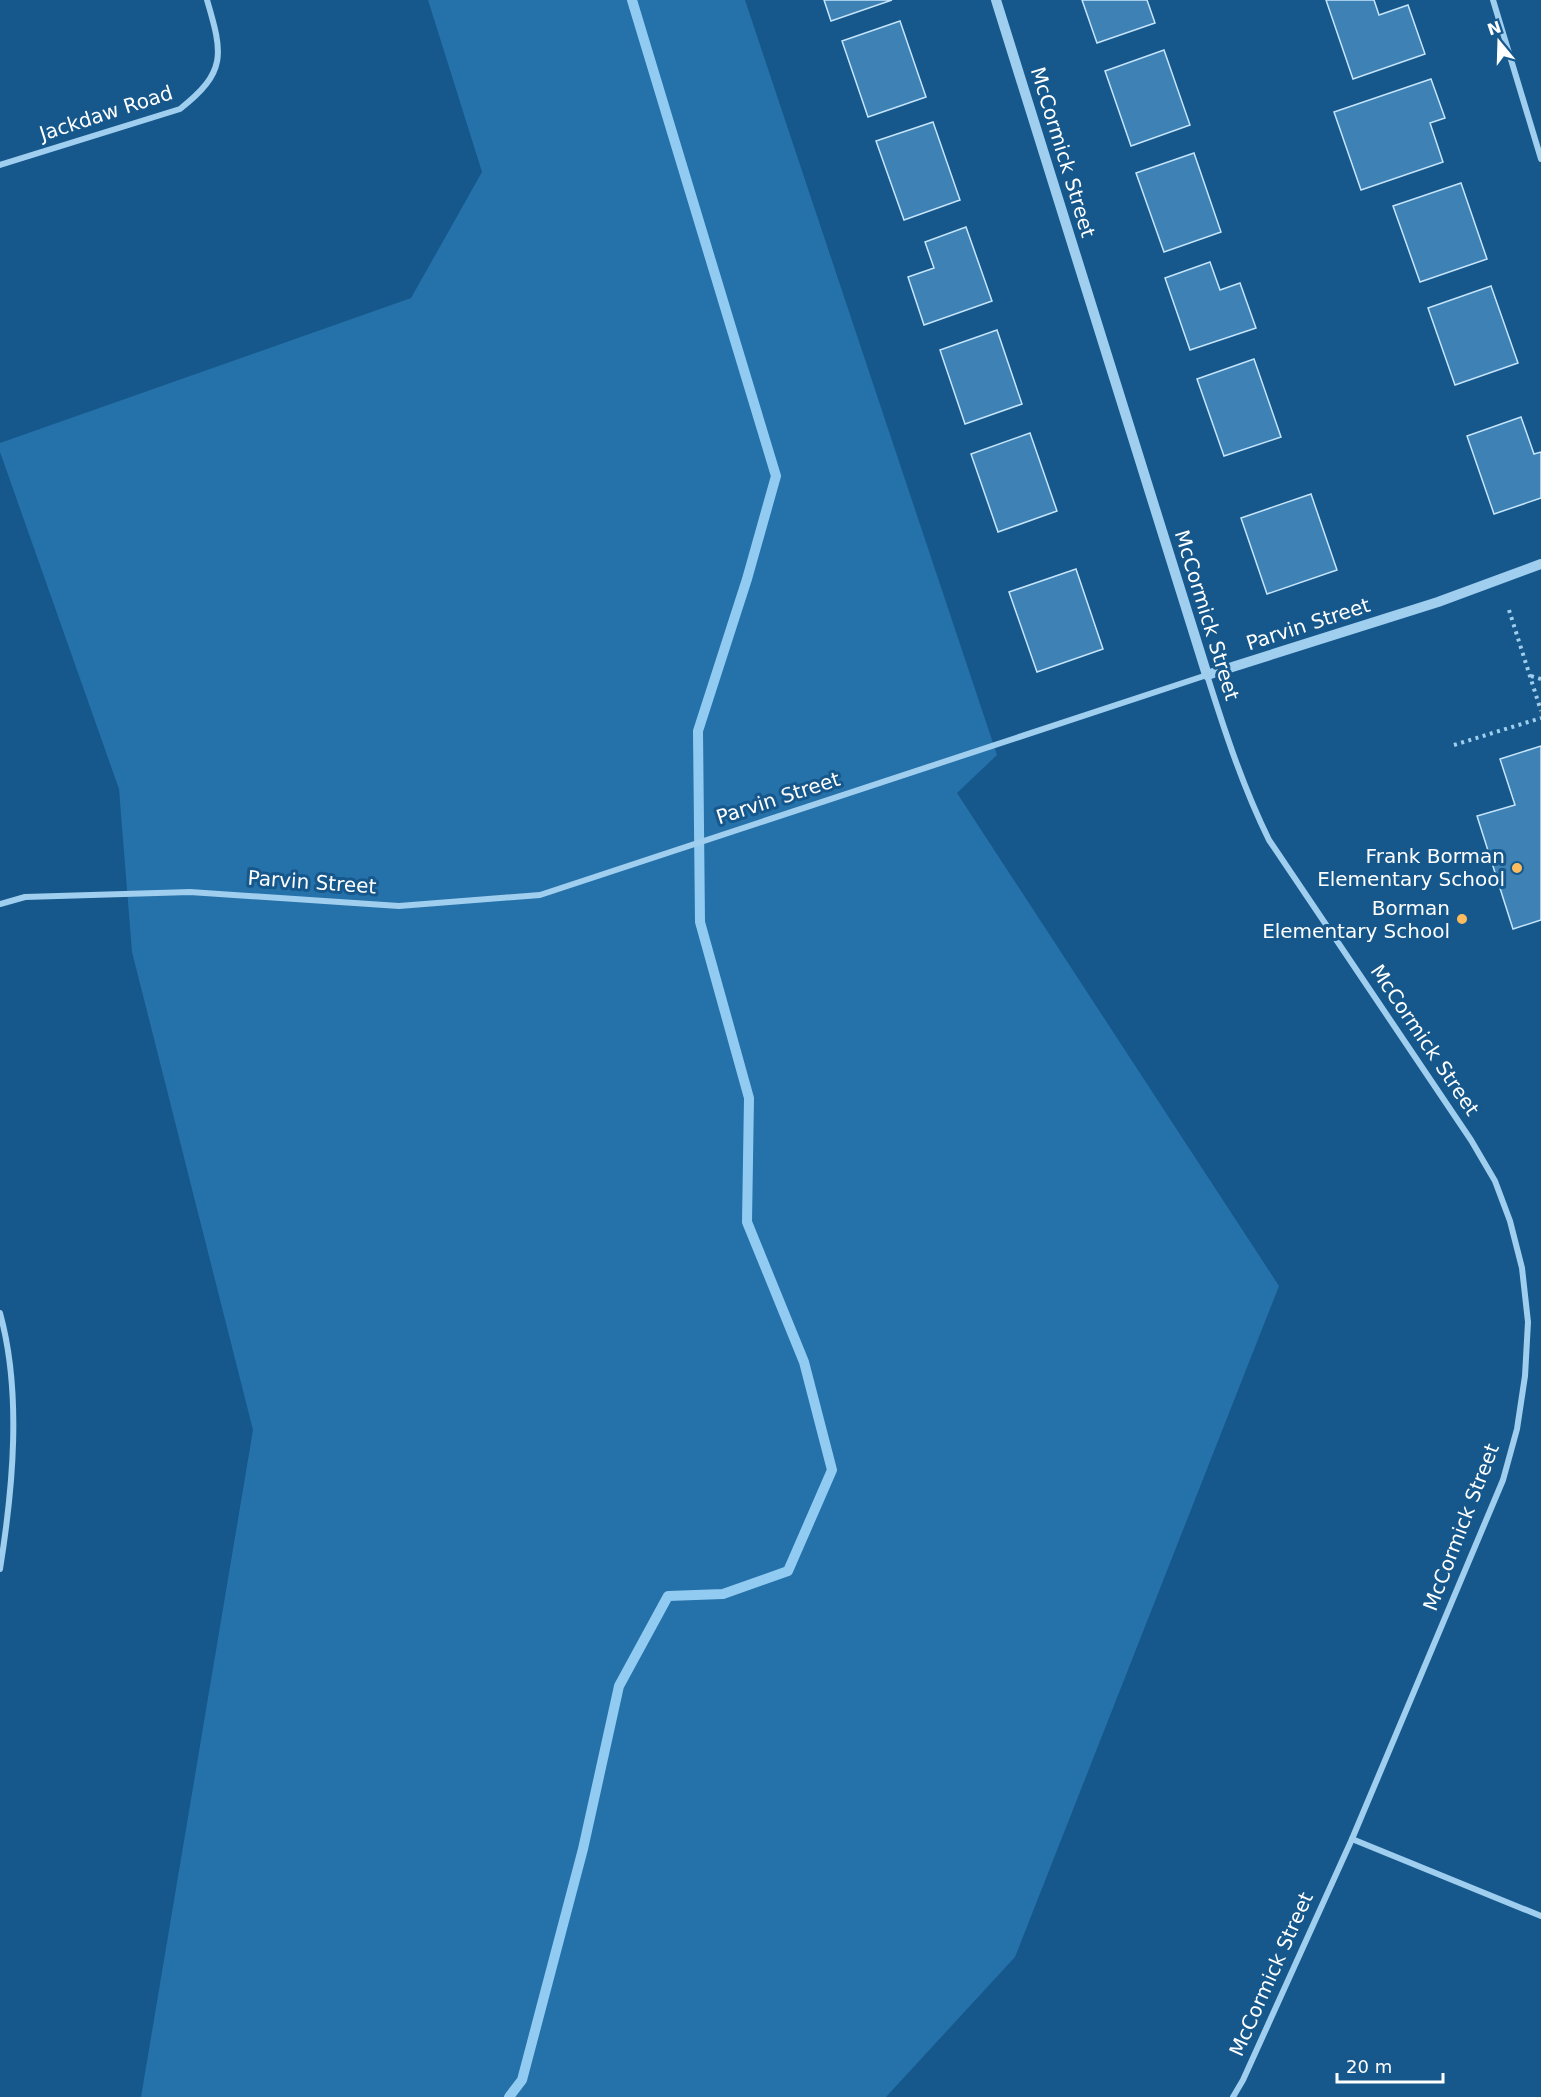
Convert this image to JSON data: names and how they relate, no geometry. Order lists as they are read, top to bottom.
{
  "streets": {
    "street": ["Jackdaw Road", "McCormick Street", "Parvin Street"]
  },
  "crossings": [
    ["McCormick Street", "Parvin Street"]
  ],
  "places": ["Frank Borman Elementary School", "Borman Elementary School"],
  "scale_bar": "20 m",
  "north": "top"
}
